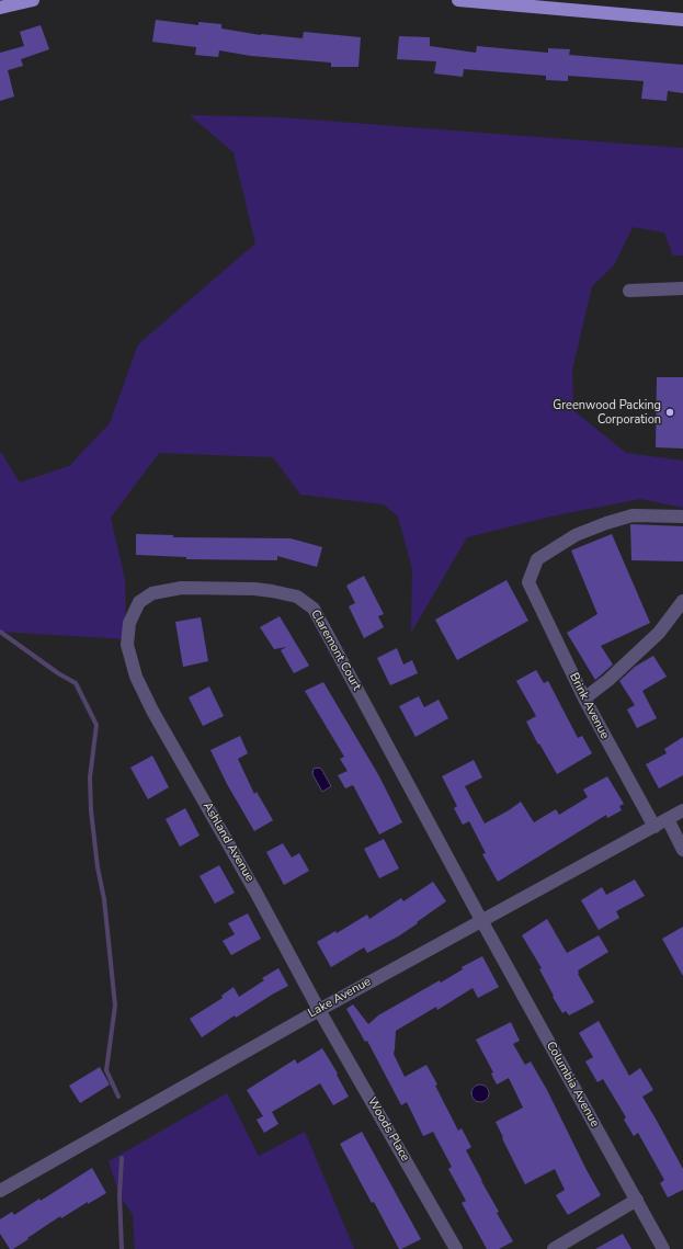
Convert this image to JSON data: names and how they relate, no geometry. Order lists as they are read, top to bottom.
{
  "streets": {
    "street": [
      "Claremont Court",
      "Brink Avenue",
      "Ashland Avenue",
      "Lake Avenue",
      "Columbia Avenue",
      "Woods Place"
    ]
  },
  "crossings": [
    ["Claremont Court", "Ashland Avenue"],
    ["Claremont Court", "Lake Avenue"],
    ["Claremont Court", "Columbia Avenue"],
    ["Brink Avenue", "Lake Avenue"],
    ["Ashland Avenue", "Lake Avenue"],
    ["Ashland Avenue", "Woods Place"],
    ["Lake Avenue", "Columbia Avenue"],
    ["Lake Avenue", "Woods Place"]
  ],
  "places": ["Greenwood Packing Corporation"]
}
